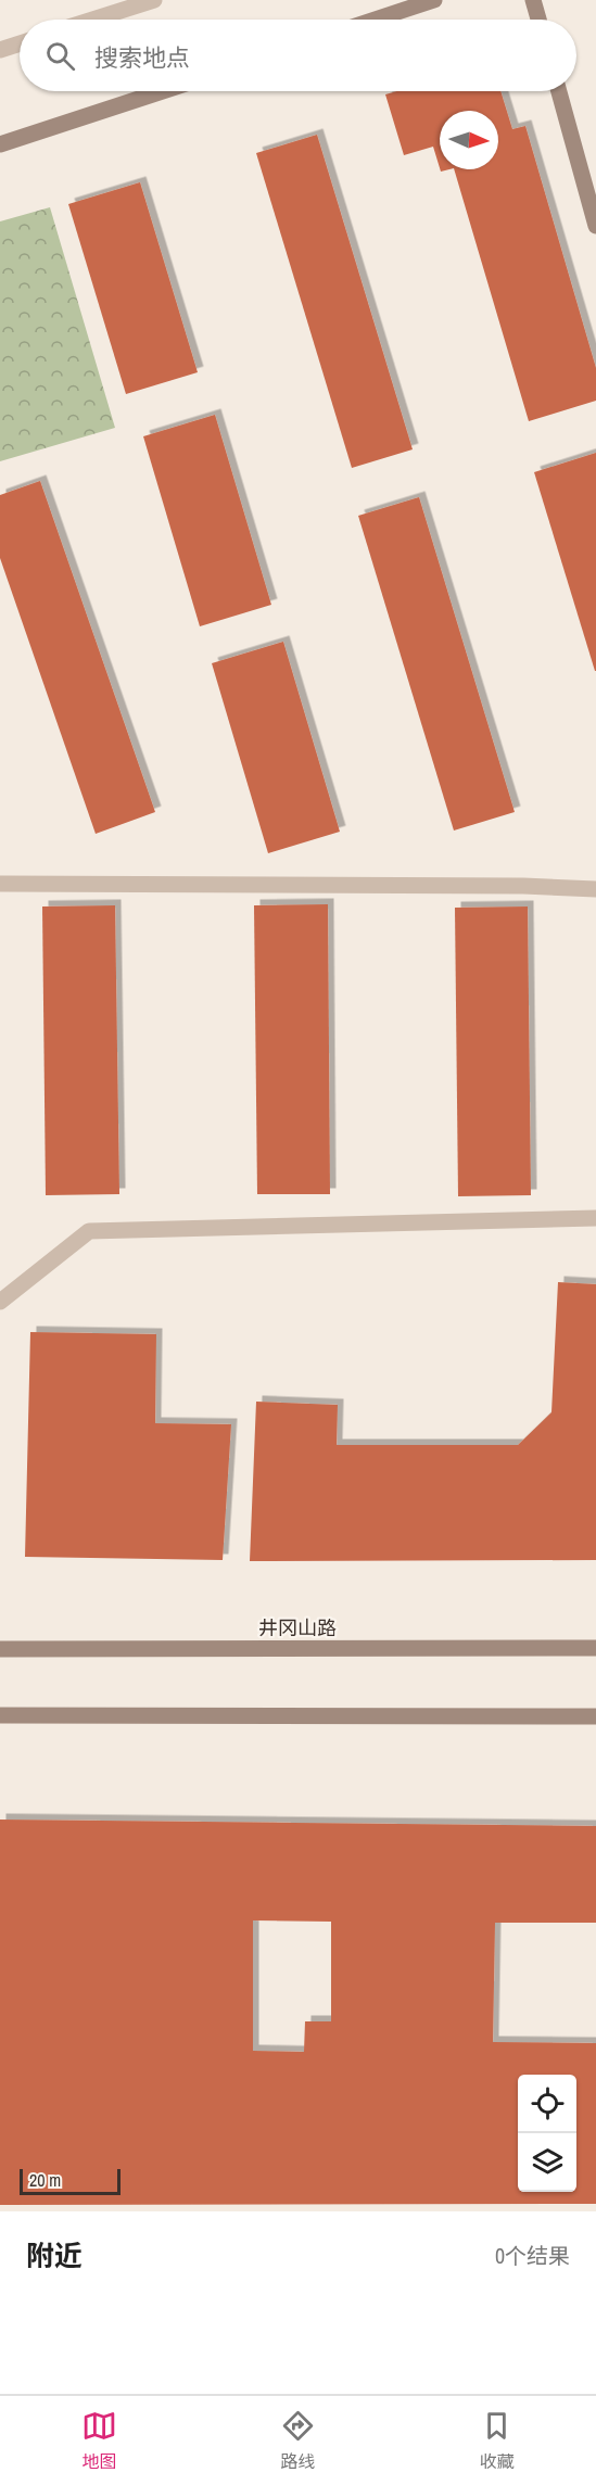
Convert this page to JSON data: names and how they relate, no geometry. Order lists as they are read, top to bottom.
{
  "streets": {
    "main road": ["井冈山路"]
  },
  "scale_bar": "20 m",
  "north": "right",
  "page": {
    "search": "搜索地点",
    "scale": "20 m",
    "heading": ["附近", "0个结果"],
    "nav": ["地图", "路线", "收藏"]
  }
}
